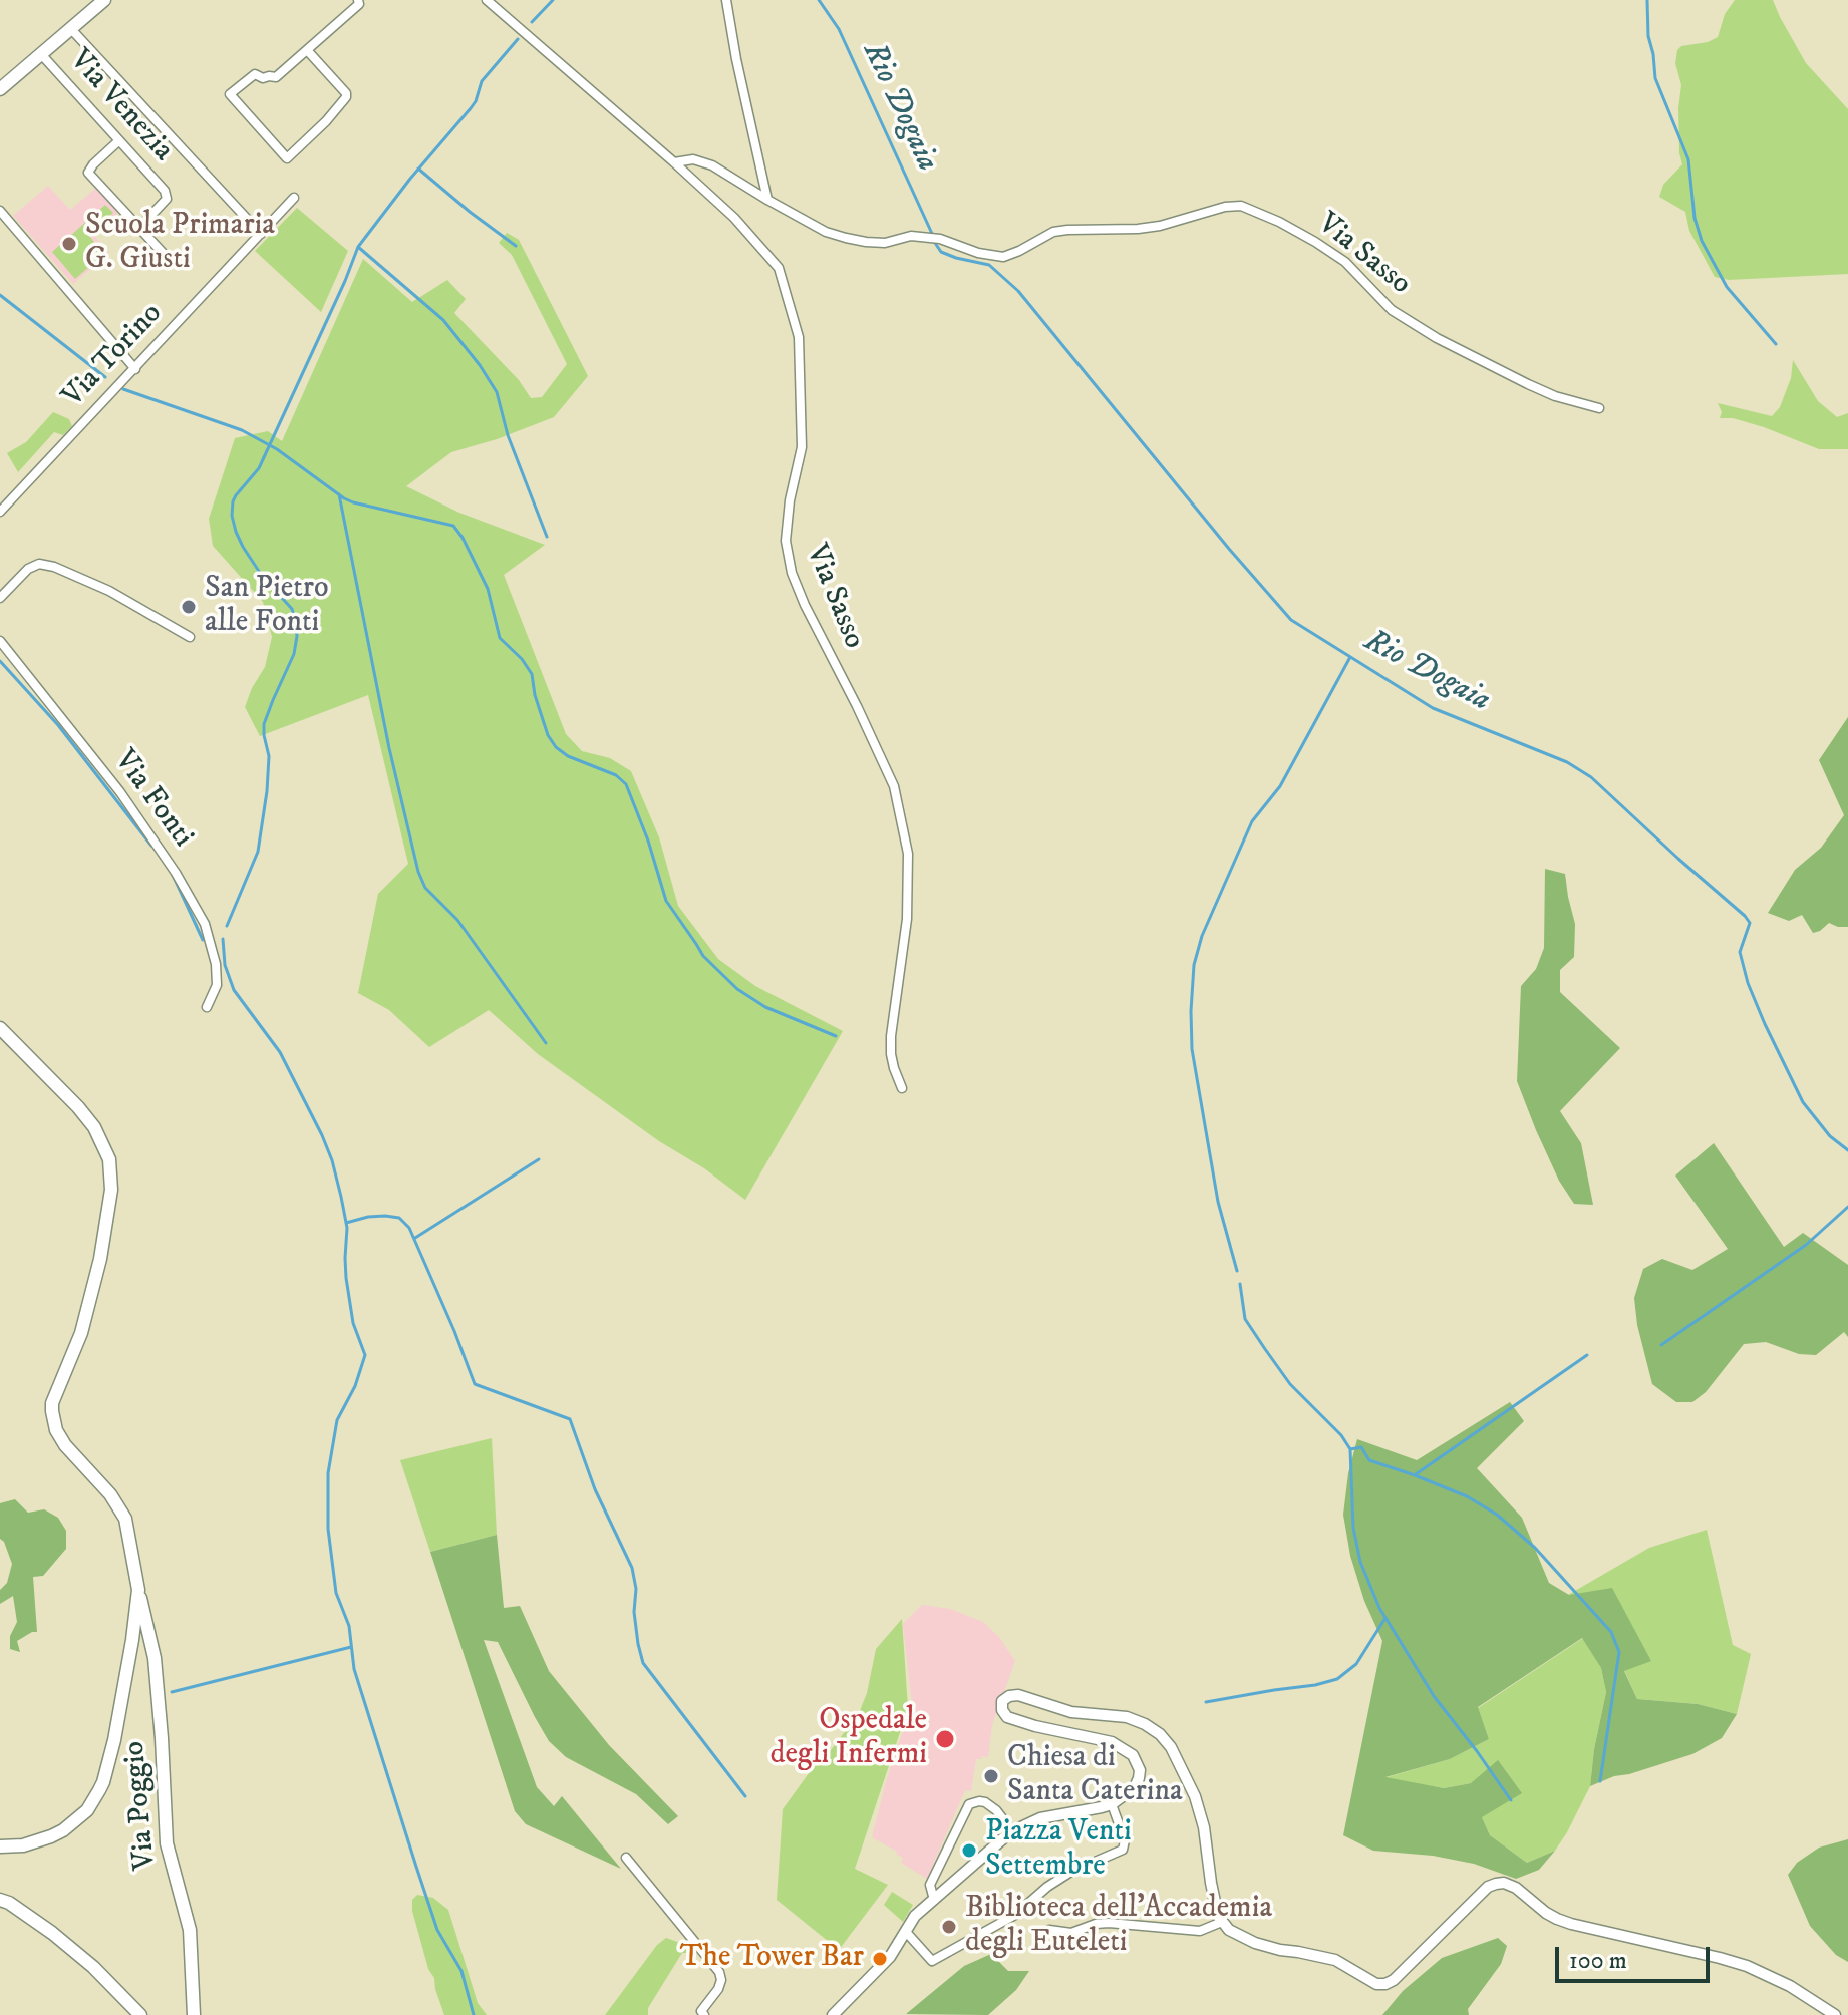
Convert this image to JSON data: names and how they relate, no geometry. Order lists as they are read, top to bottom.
{
  "streets": {
    "main road": ["Via Poggio"],
    "street": [
      "Via Venezia",
      "Via Sasso",
      "Via Torino",
      "Via Fonti"
    ]
  },
  "water": ["Rio Dogaia"],
  "places": [
    "Scuola Primaria G. Giusti",
    "San Pietro alle Fonti",
    "Ospedale degli Infermi",
    "Chiesa di Santa Caterina",
    "Piazza Venti Settembre",
    "Biblioteca dell'Accademia degli Euteleti",
    "The Tower Bar"
  ],
  "scale_bar": "100 m"
}
